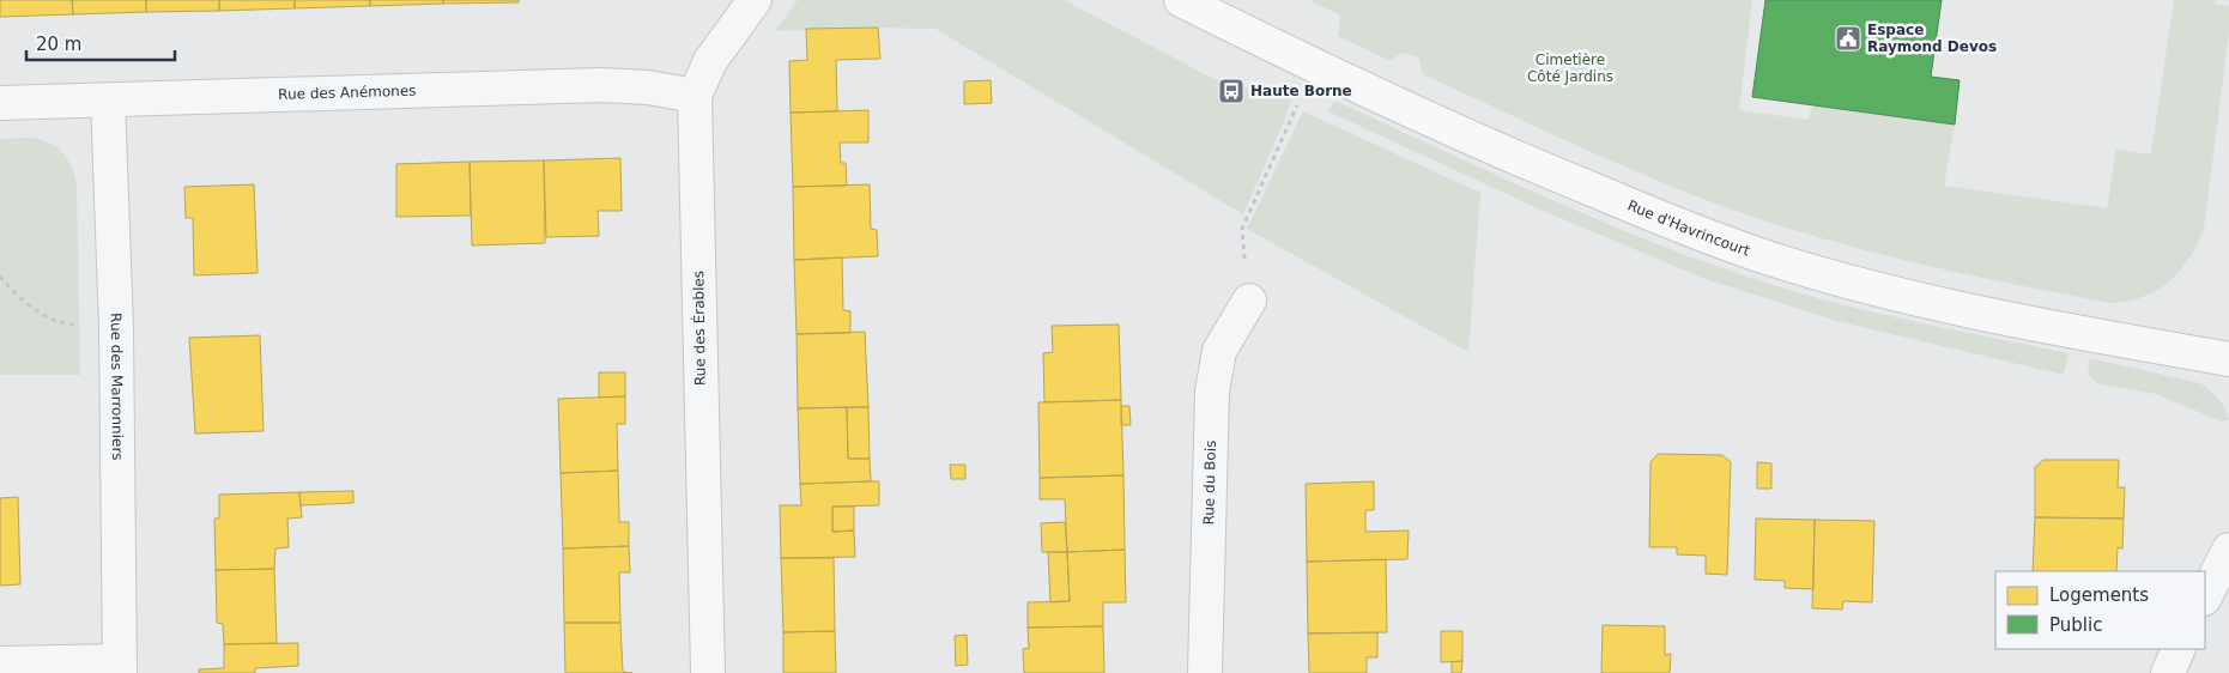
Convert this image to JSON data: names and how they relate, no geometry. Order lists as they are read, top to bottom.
{
  "streets": {
    "street": [
      "Rue des Anémones",
      "Rue d'Havrincourt",
      "Rue des Érables",
      "Rue des Marronniers",
      "Rue du Bois"
    ]
  },
  "crossings": [
    ["Rue des Anémones", "Rue des Érables"],
    ["Rue des Anémones", "Rue des Marronniers"]
  ],
  "parks": ["Cimetière Côté Jardins"],
  "places": {
    "public building": ["Espace Raymond Devos"],
    "bus stop": ["Haute Borne"]
  },
  "legend": ["Logements", "Public"],
  "scale_bar": "20 m"
}
